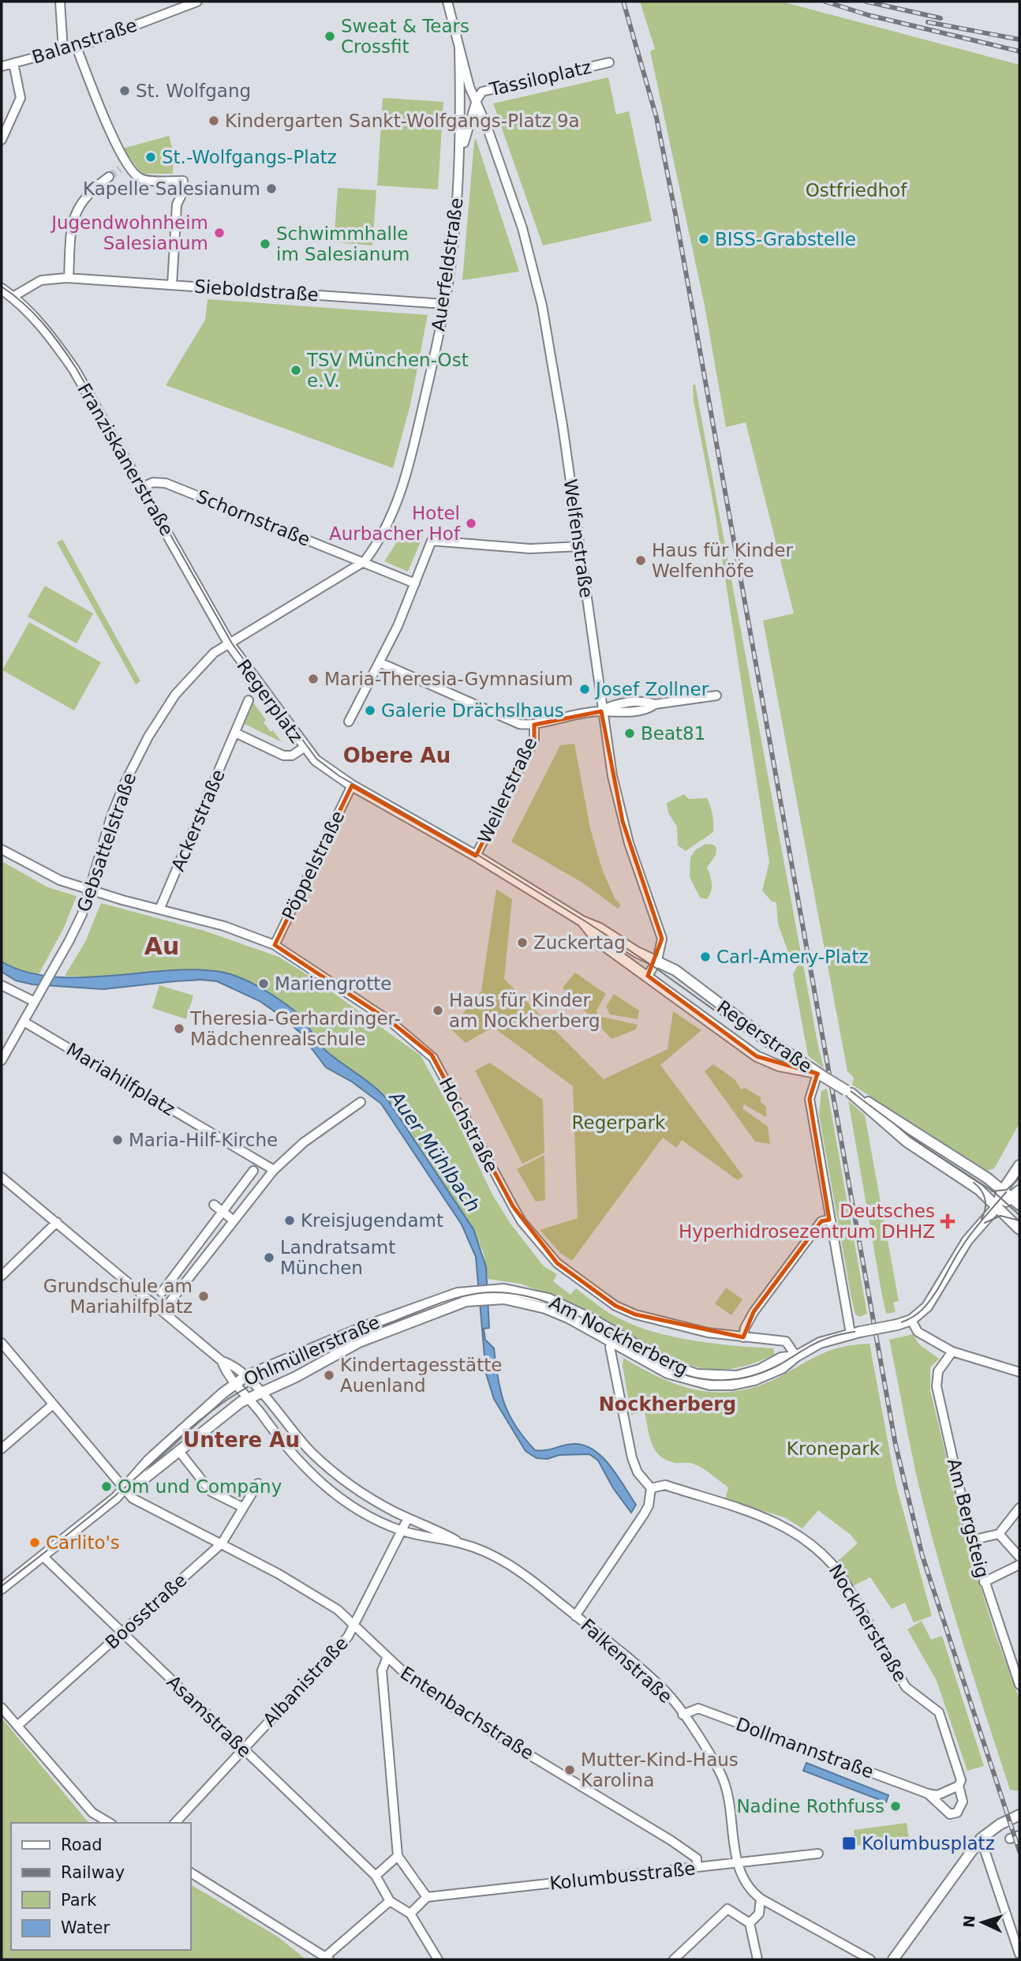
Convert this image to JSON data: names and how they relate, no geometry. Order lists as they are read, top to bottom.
{
  "streets": {
    "main road": [
      "Franziskanerstraße",
      "Regerplatz",
      "Regerstraße",
      "Am Nockherberg",
      "Ohlmüllerstraße"
    ],
    "street": [
      "Balanstraße",
      "Tassiloplatz",
      "Auerfeldstraße",
      "Sieboldstraße",
      "Schornstraße",
      "Welfenstraße",
      "Weilerstraße",
      "Ackerstraße",
      "Gebsattelstraße",
      "Pöppelstraße",
      "Mariahilfplatz",
      "Hochstraße",
      "Am Bergsteig",
      "Boosstraße",
      "Nockherstraße",
      "Falkenstraße",
      "Albanistraße",
      "Entenbachstraße",
      "Asamstraße",
      "Dollmannstraße",
      "Kolumbusstraße"
    ]
  },
  "crossings": [
    ["Tassiloplatz", "Auerfeldstraße"],
    ["Tassiloplatz", "Welfenstraße"],
    ["Auerfeldstraße", "Sieboldstraße"],
    ["Auerfeldstraße", "Schornstraße"],
    ["Auerfeldstraße", "Welfenstraße"],
    ["Auerfeldstraße", "Gebsattelstraße"],
    ["Sieboldstraße", "Franziskanerstraße"],
    ["Franziskanerstraße", "Schornstraße"],
    ["Franziskanerstraße", "Regerplatz"],
    ["Franziskanerstraße", "Gebsattelstraße"],
    ["Schornstraße", "Gebsattelstraße"],
    ["Welfenstraße", "Regerstraße"],
    ["Regerplatz", "Ackerstraße"],
    ["Regerplatz", "Gebsattelstraße"],
    ["Regerplatz", "Regerstraße"],
    ["Weilerstraße", "Regerstraße"],
    ["Ackerstraße", "Hochstraße"],
    ["Gebsattelstraße", "Mariahilfplatz"],
    ["Pöppelstraße", "Regerstraße"],
    ["Pöppelstraße", "Hochstraße"],
    ["Hochstraße", "Am Nockherberg"],
    ["Am Nockherberg", "Ohlmüllerstraße"],
    ["Ohlmüllerstraße", "Falkenstraße"],
    ["Ohlmüllerstraße", "Entenbachstraße"],
    ["Ohlmüllerstraße", "Asamstraße"],
    ["Boosstraße", "Entenbachstraße"],
    ["Boosstraße", "Asamstraße"],
    ["Nockherstraße", "Dollmannstraße"],
    ["Falkenstraße", "Albanistraße"],
    ["Falkenstraße", "Dollmannstraße"],
    ["Falkenstraße", "Kolumbusstraße"],
    ["Albanistraße", "Entenbachstraße"],
    ["Albanistraße", "Asamstraße"],
    ["Entenbachstraße", "Kolumbusstraße"]
  ],
  "districts": [
    "Obere Au",
    "Au",
    "Nockherberg",
    "Untere Au"
  ],
  "water": ["Auer Mühlbach"],
  "parks": ["Ostfriedhof", "Regerpark", "Kronepark"],
  "places": {
    "other": [
      "Sweat & Tears Crossfit",
      "St. Wolfgang",
      "Kindergarten Sankt-Wolfgangs-Platz 9a",
      "St.-Wolfgangs-Platz",
      "Kapelle Salesianum",
      "Jugendwohnheim Salesianum",
      "BISS-Grabstelle",
      "Schwimmhalle im Salesianum",
      "TSV München-Ost e.V.",
      "Hotel Aurbacher Hof",
      "Haus für Kinder Welfenhöfe",
      "Maria-Theresia-Gymnasium",
      "Josef Zollner",
      "Galerie Drächslhaus",
      "Beat81",
      "Zuckertag",
      "Carl-Amery-Platz",
      "Mariengrotte",
      "Haus für Kinder am Nockherberg",
      "Theresia-Gerhardinger- Mädchenrealschule",
      "Maria-Hilf-Kirche",
      "Kreisjugendamt",
      "Landratsamt München",
      "Grundschule am Mariahilfplatz",
      "Kindertagesstätte Auenland",
      "Om und Company",
      "Carlito's",
      "Mutter-Kind-Haus Karolina",
      "Nadine Rothfuss"
    ],
    "health": ["Deutsches Hyperhidrosezentrum DHHZ"],
    "transit": ["Kolumbusplatz"]
  },
  "legend": [
    "Road",
    "Railway",
    "Park",
    "Water"
  ],
  "north": "left"
}
